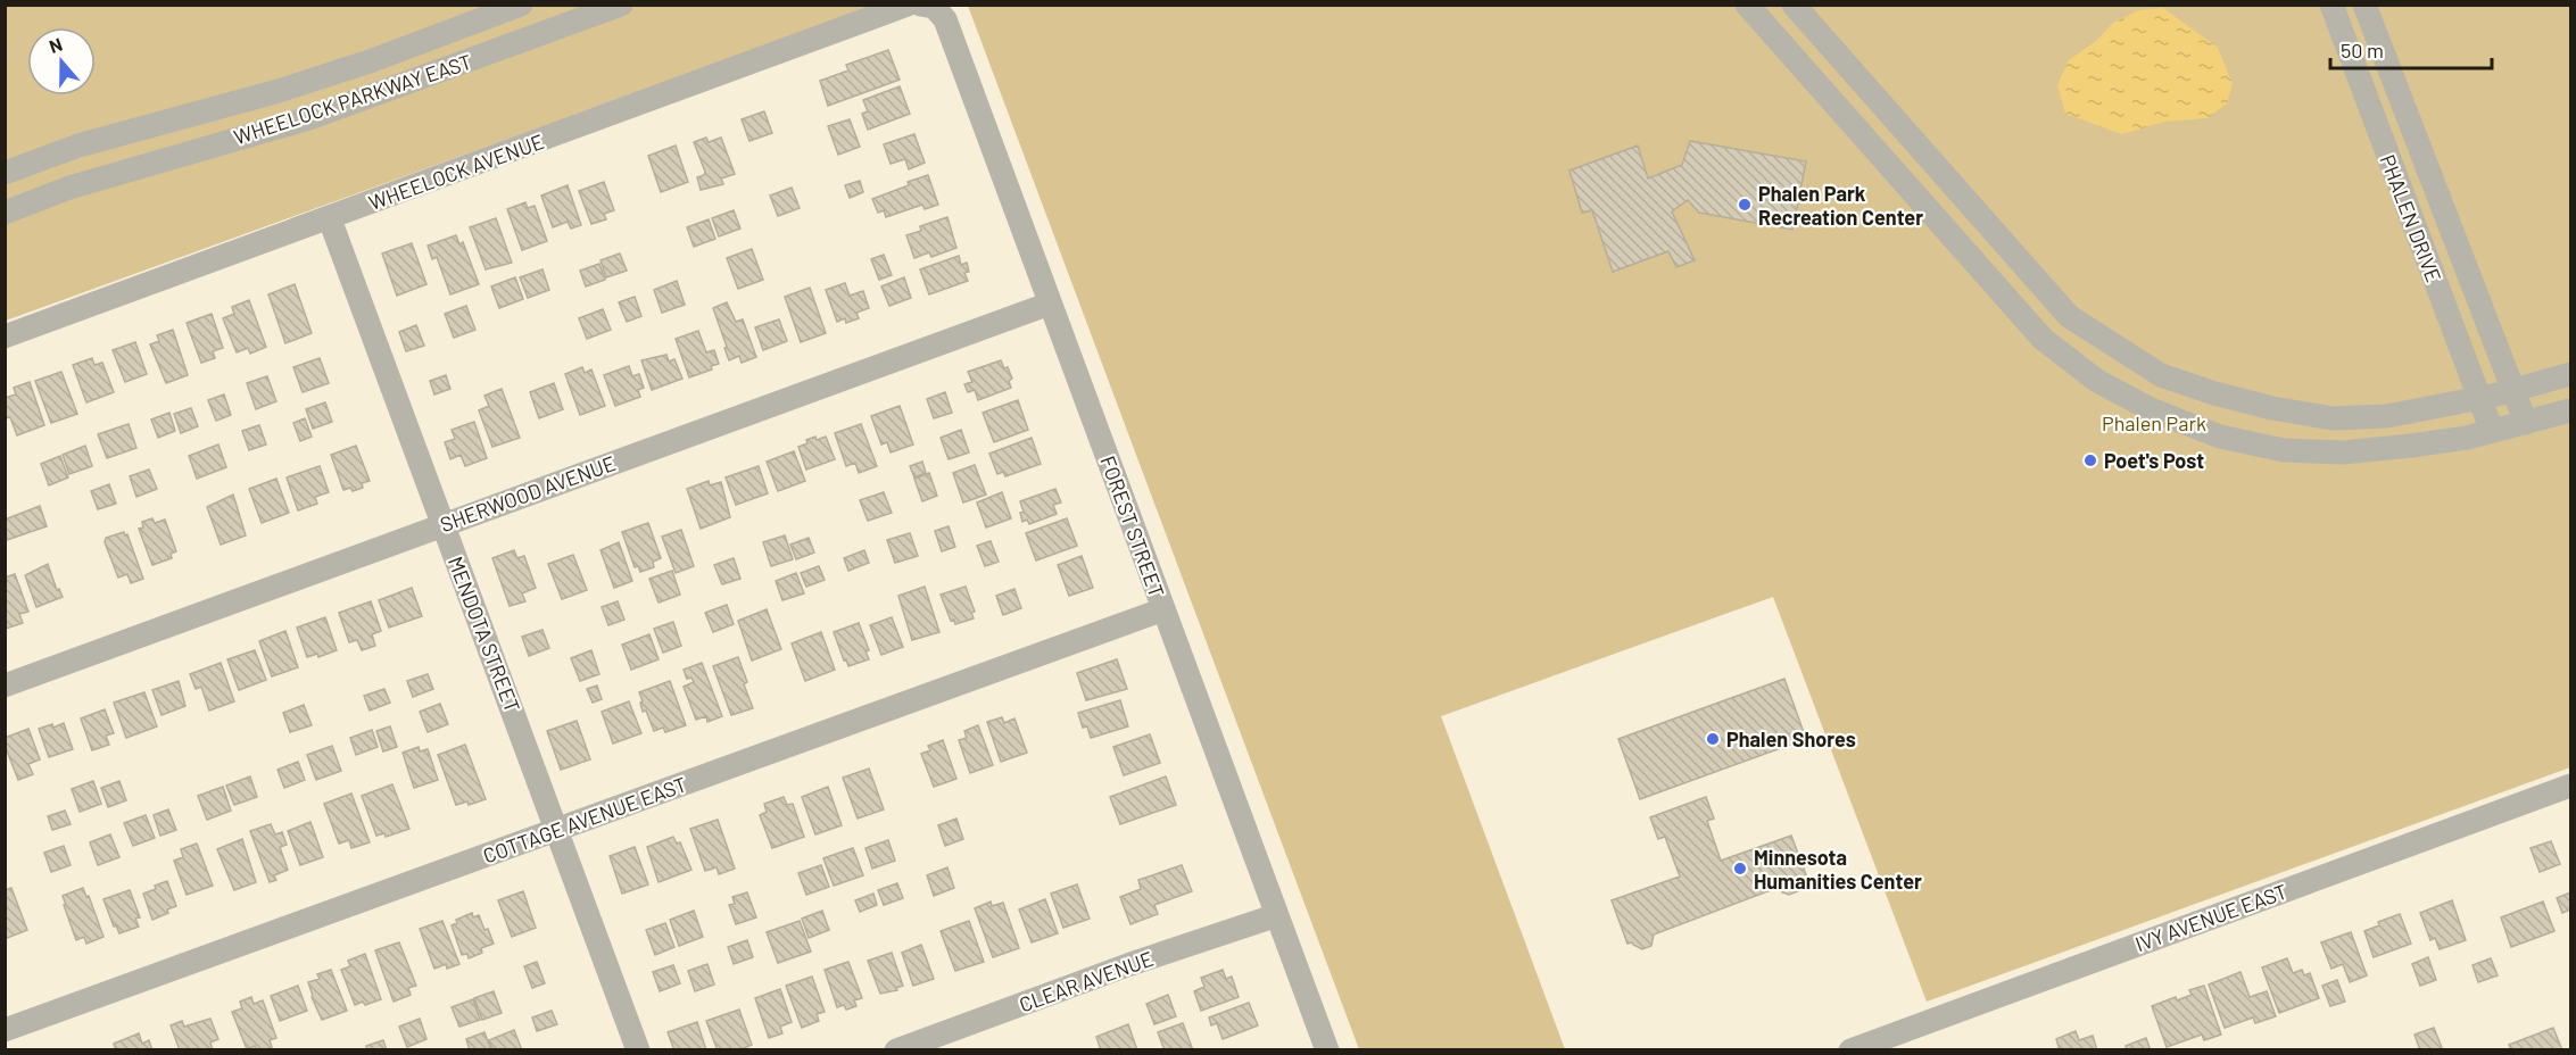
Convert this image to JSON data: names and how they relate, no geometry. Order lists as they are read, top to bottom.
{
  "streets": {
    "street": [
      "WHEELOCK PARKWAY EAST",
      "WHEELOCK AVENUE",
      "PHALEN DRIVE",
      "SHERWOOD AVENUE",
      "FOREST STREET",
      "MENDOTA STREET",
      "COTTAGE AVENUE EAST",
      "IVY AVENUE EAST",
      "CLEAR AVENUE"
    ]
  },
  "crossings": [
    ["WHEELOCK AVENUE", "MENDOTA STREET"],
    ["SHERWOOD AVENUE", "FOREST STREET"],
    ["SHERWOOD AVENUE", "MENDOTA STREET"],
    ["FOREST STREET", "COTTAGE AVENUE EAST"],
    ["FOREST STREET", "CLEAR AVENUE"],
    ["MENDOTA STREET", "COTTAGE AVENUE EAST"]
  ],
  "parks": ["Phalen Park"],
  "places": [
    "Phalen Park Recreation Center",
    "Poet's Post",
    "Phalen Shores",
    "Minnesota Humanities Center"
  ],
  "scale_bar": "50 m",
  "north": "top"
}
